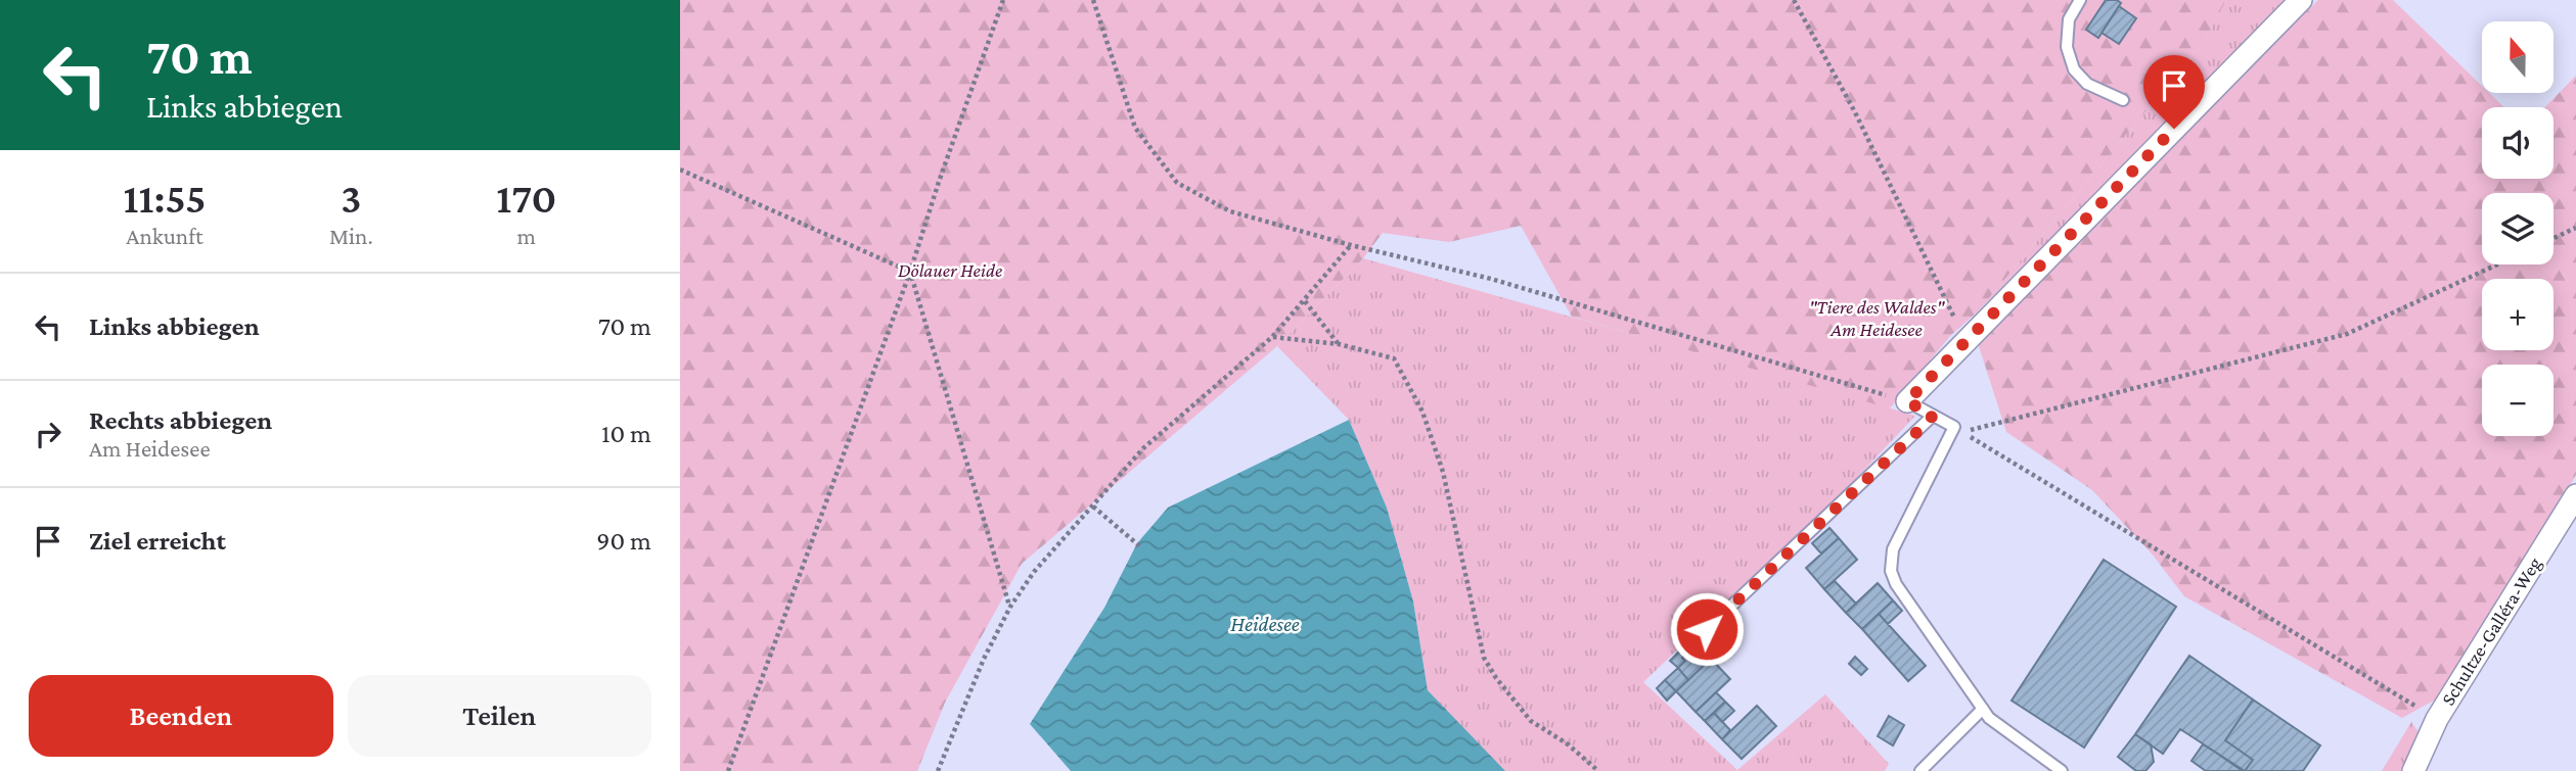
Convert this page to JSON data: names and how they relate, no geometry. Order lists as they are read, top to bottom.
{
  "streets": {
    "street": ["Schultze-Galléra-Weg"]
  },
  "water": ["Heidesee"],
  "parks": ["Dölauer Heide", "\"Tiere des Waldes\" Am Heidesee"],
  "north": "top",
  "page": {
    "turn": ["70 m", "Links abbiegen"],
    "map_buttons": ["+", "−"],
    "eta": [
      "11:55",
      "Ankunft",
      "3",
      "Min.",
      "170",
      "m"
    ],
    "list": [
      {
        "name": "Links abbiegen",
        "value": "70 m"
      },
      {
        "name": "Rechts abbiegen",
        "note": "Am Heidesee",
        "value": "10 m"
      },
      {
        "name": "Ziel erreicht",
        "value": "90 m"
      }
    ],
    "buttons": ["Beenden", "Teilen"]
  }
}
